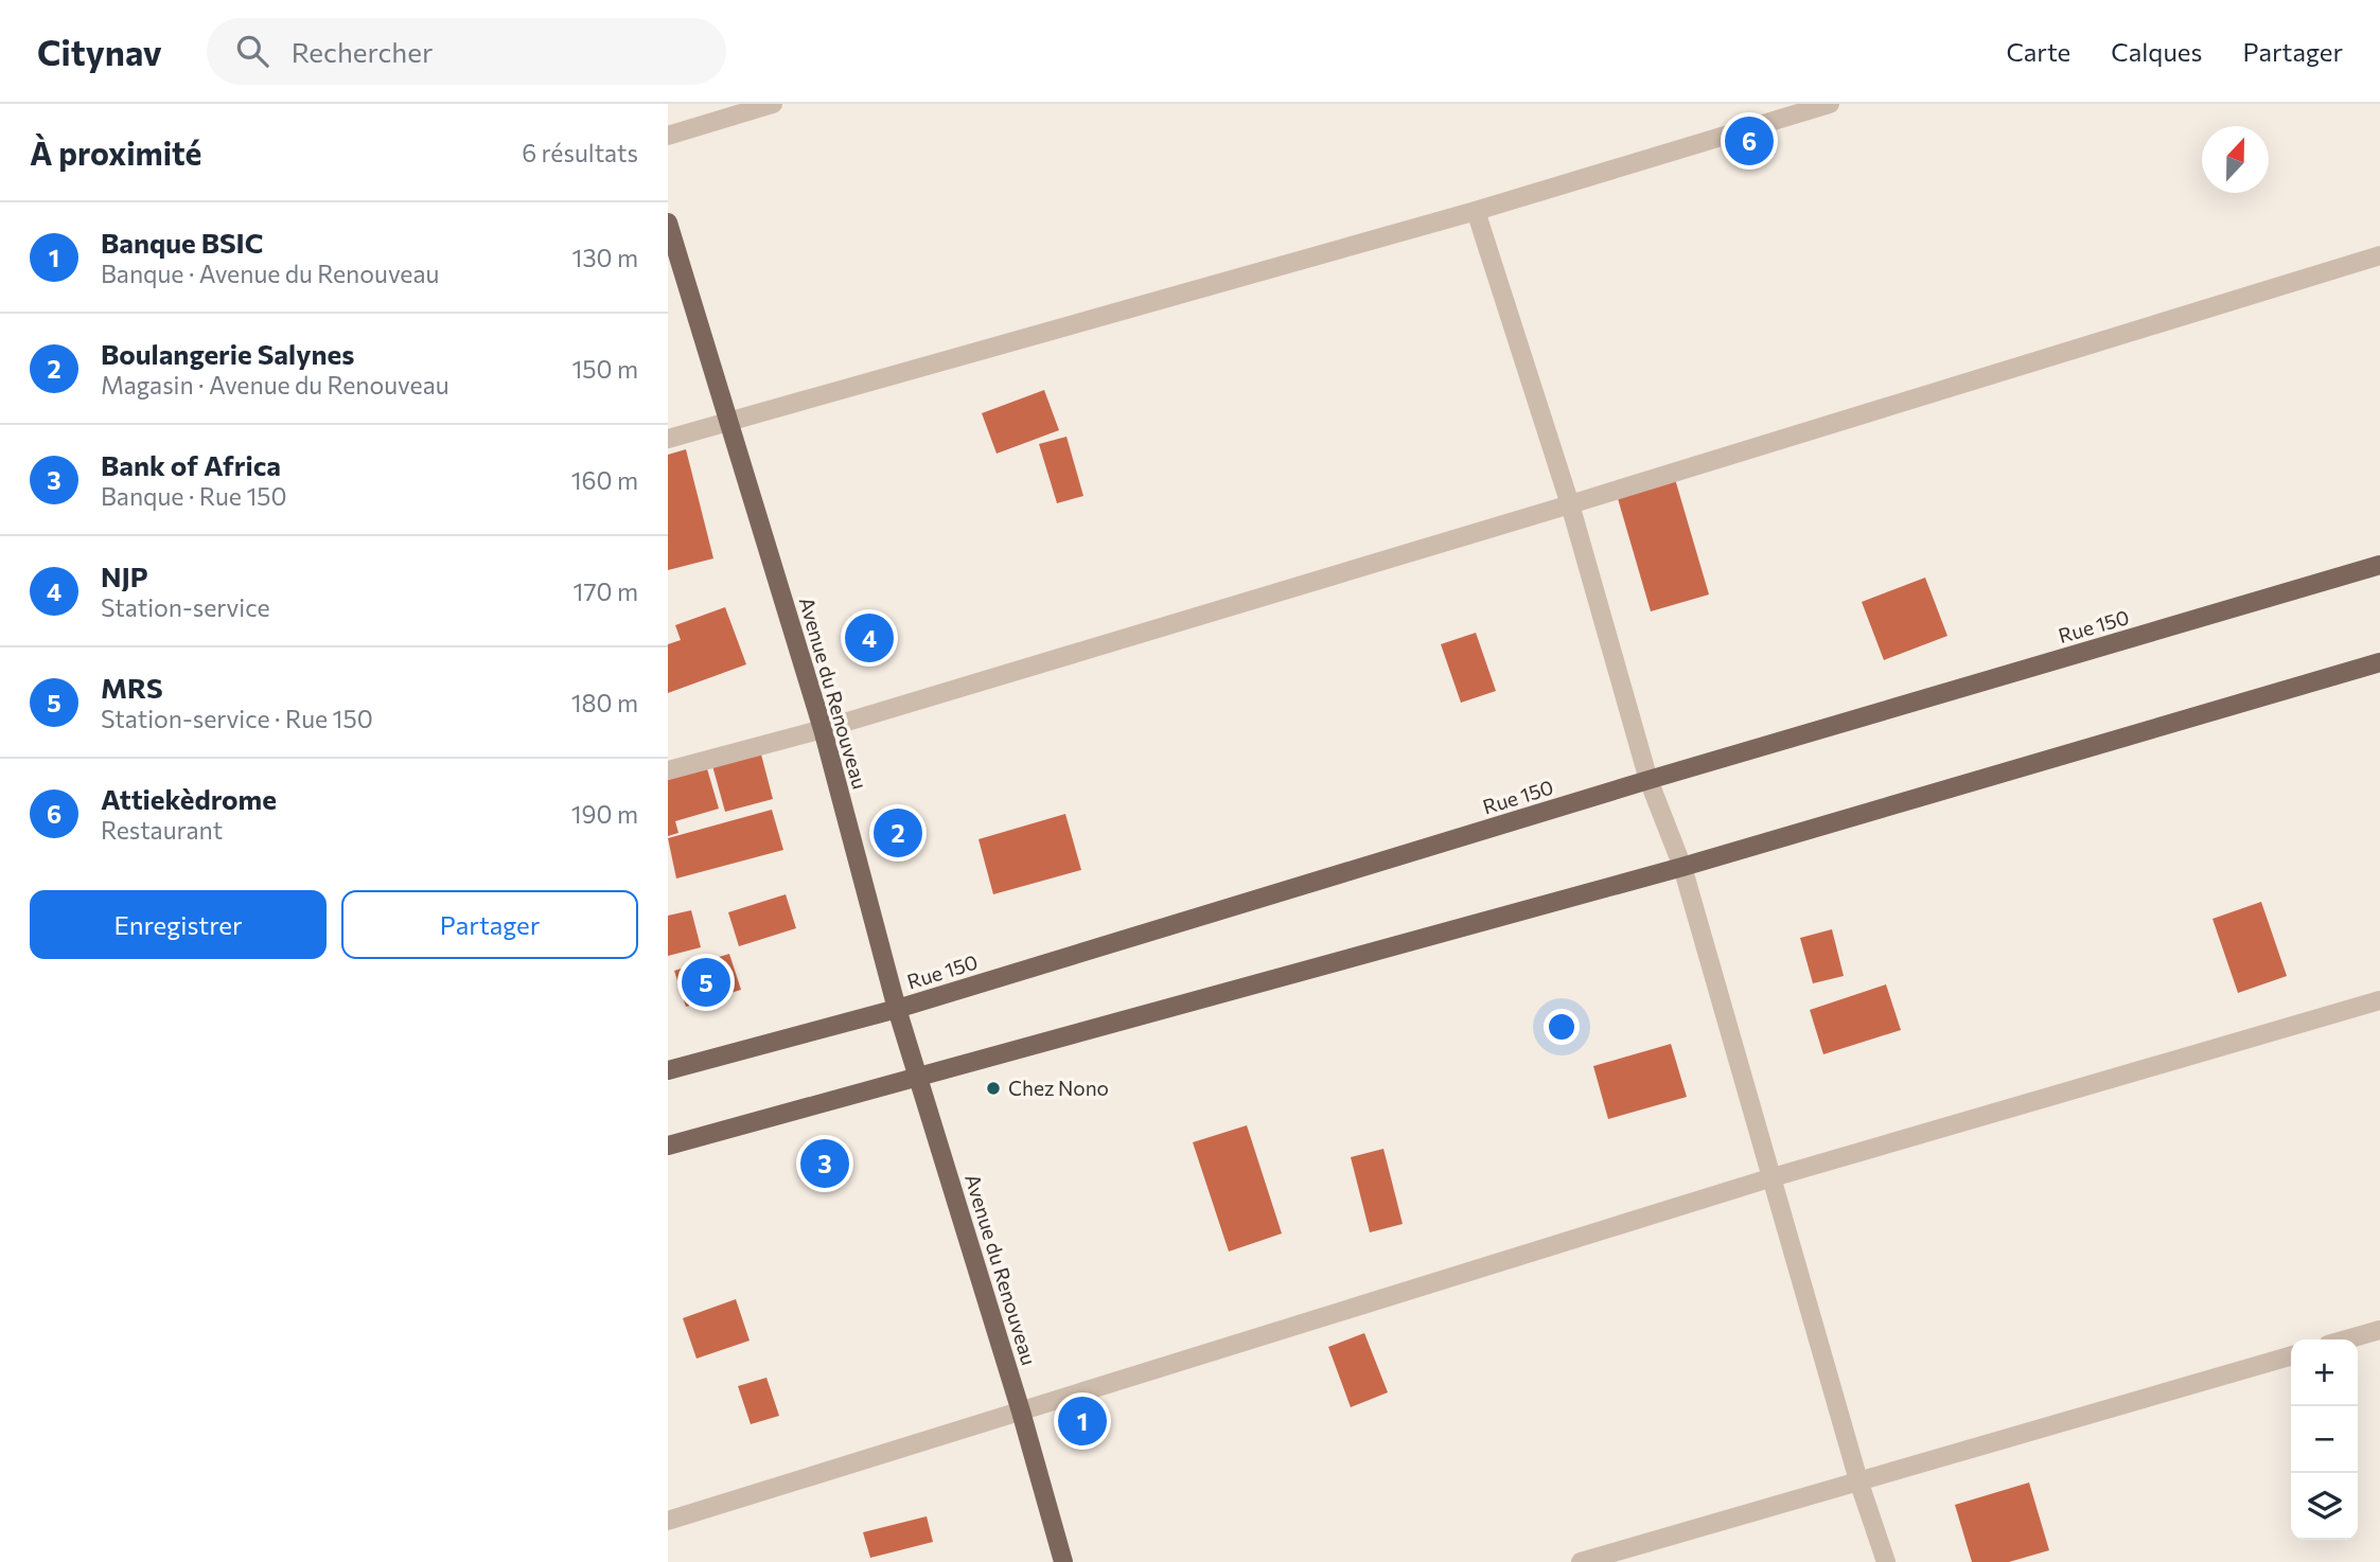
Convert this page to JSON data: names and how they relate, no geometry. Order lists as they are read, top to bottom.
{
  "streets": {
    "main road": ["Rue 150", "Avenue du Renouveau"]
  },
  "crossings": [
    ["Rue 150", "Avenue du Renouveau"]
  ],
  "places": ["Chez Nono"],
  "north": "top",
  "page": {
    "header": "Citynav",
    "search": "Rechercher",
    "nav": ["Carte", "Calques", "Partager"],
    "heading": ["À proximité", "6 résultats"],
    "pins": [
      "6",
      "4",
      "2",
      "5",
      "3",
      "1"
    ],
    "list": [
      {
        "mark": "1",
        "name": "Banque BSIC",
        "note": "Banque · Avenue du Renouveau",
        "value": "130 m"
      },
      {
        "mark": "2",
        "name": "Boulangerie Salynes",
        "note": "Magasin · Avenue du Renouveau",
        "value": "150 m"
      },
      {
        "mark": "3",
        "name": "Bank of Africa",
        "note": "Banque · Rue 150",
        "value": "160 m"
      },
      {
        "mark": "4",
        "name": "NJP",
        "note": "Station-service",
        "value": "170 m"
      },
      {
        "mark": "5",
        "name": "MRS",
        "note": "Station-service · Rue 150",
        "value": "180 m"
      },
      {
        "mark": "6",
        "name": "Attiekèdrome",
        "note": "Restaurant",
        "value": "190 m"
      }
    ],
    "buttons": ["Enregistrer", "Partager"],
    "map_buttons": ["+", "−"]
  }
}
